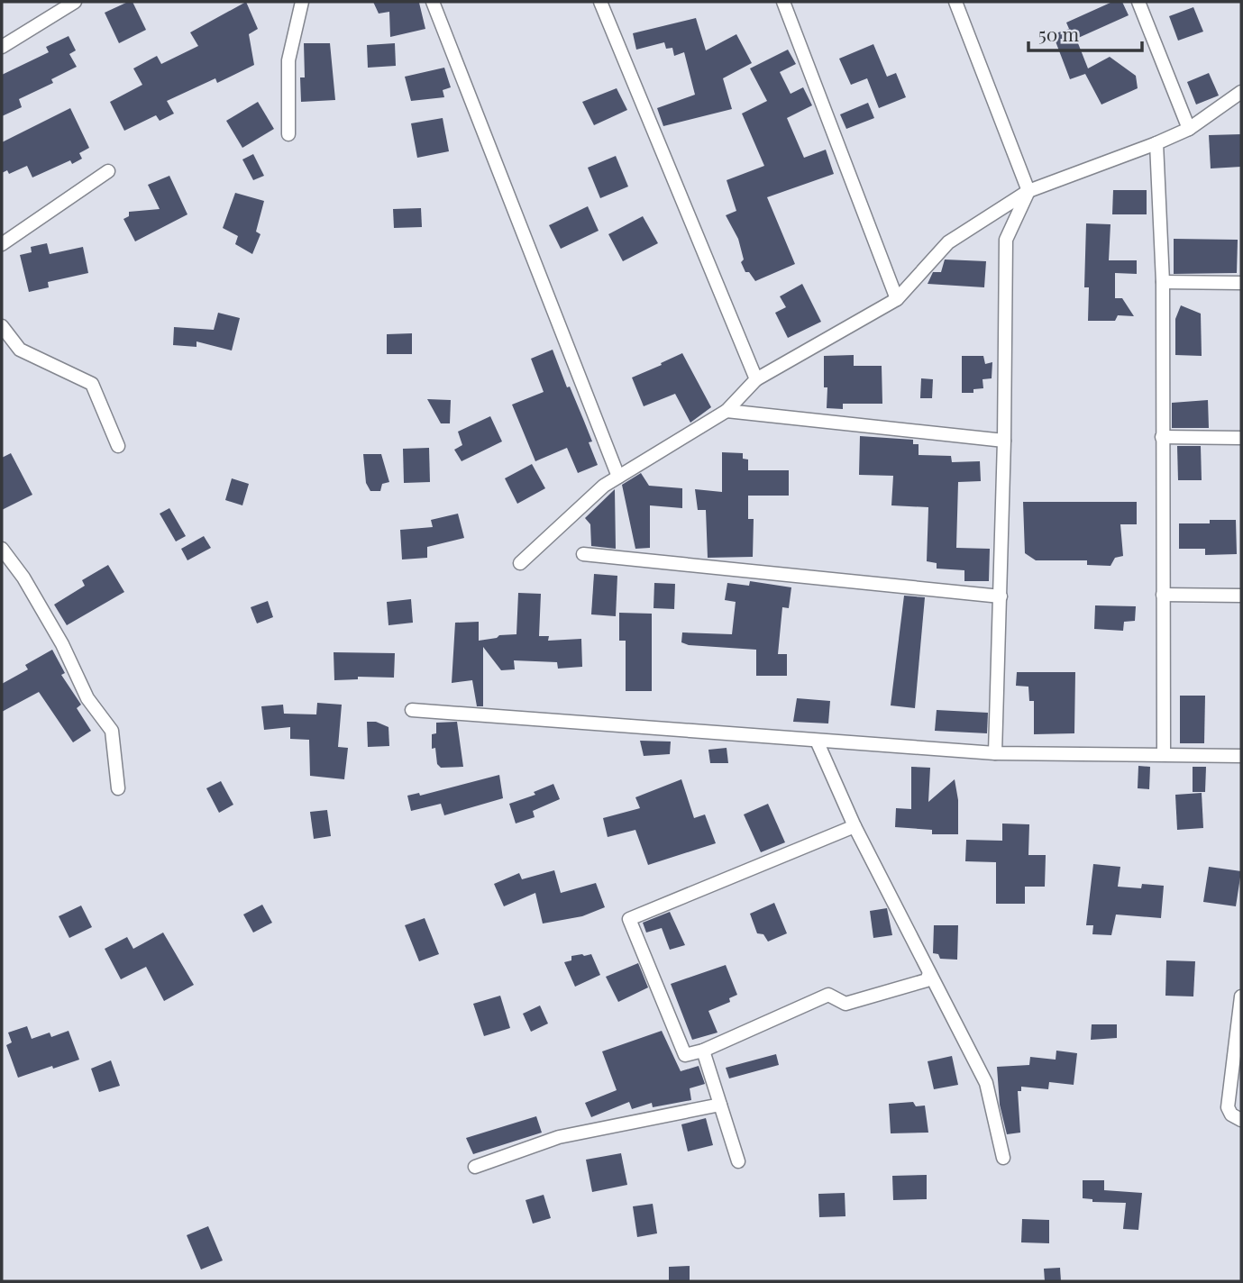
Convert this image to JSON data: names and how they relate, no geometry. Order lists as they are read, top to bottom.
{
  "scale_bar": "50 m"
}
